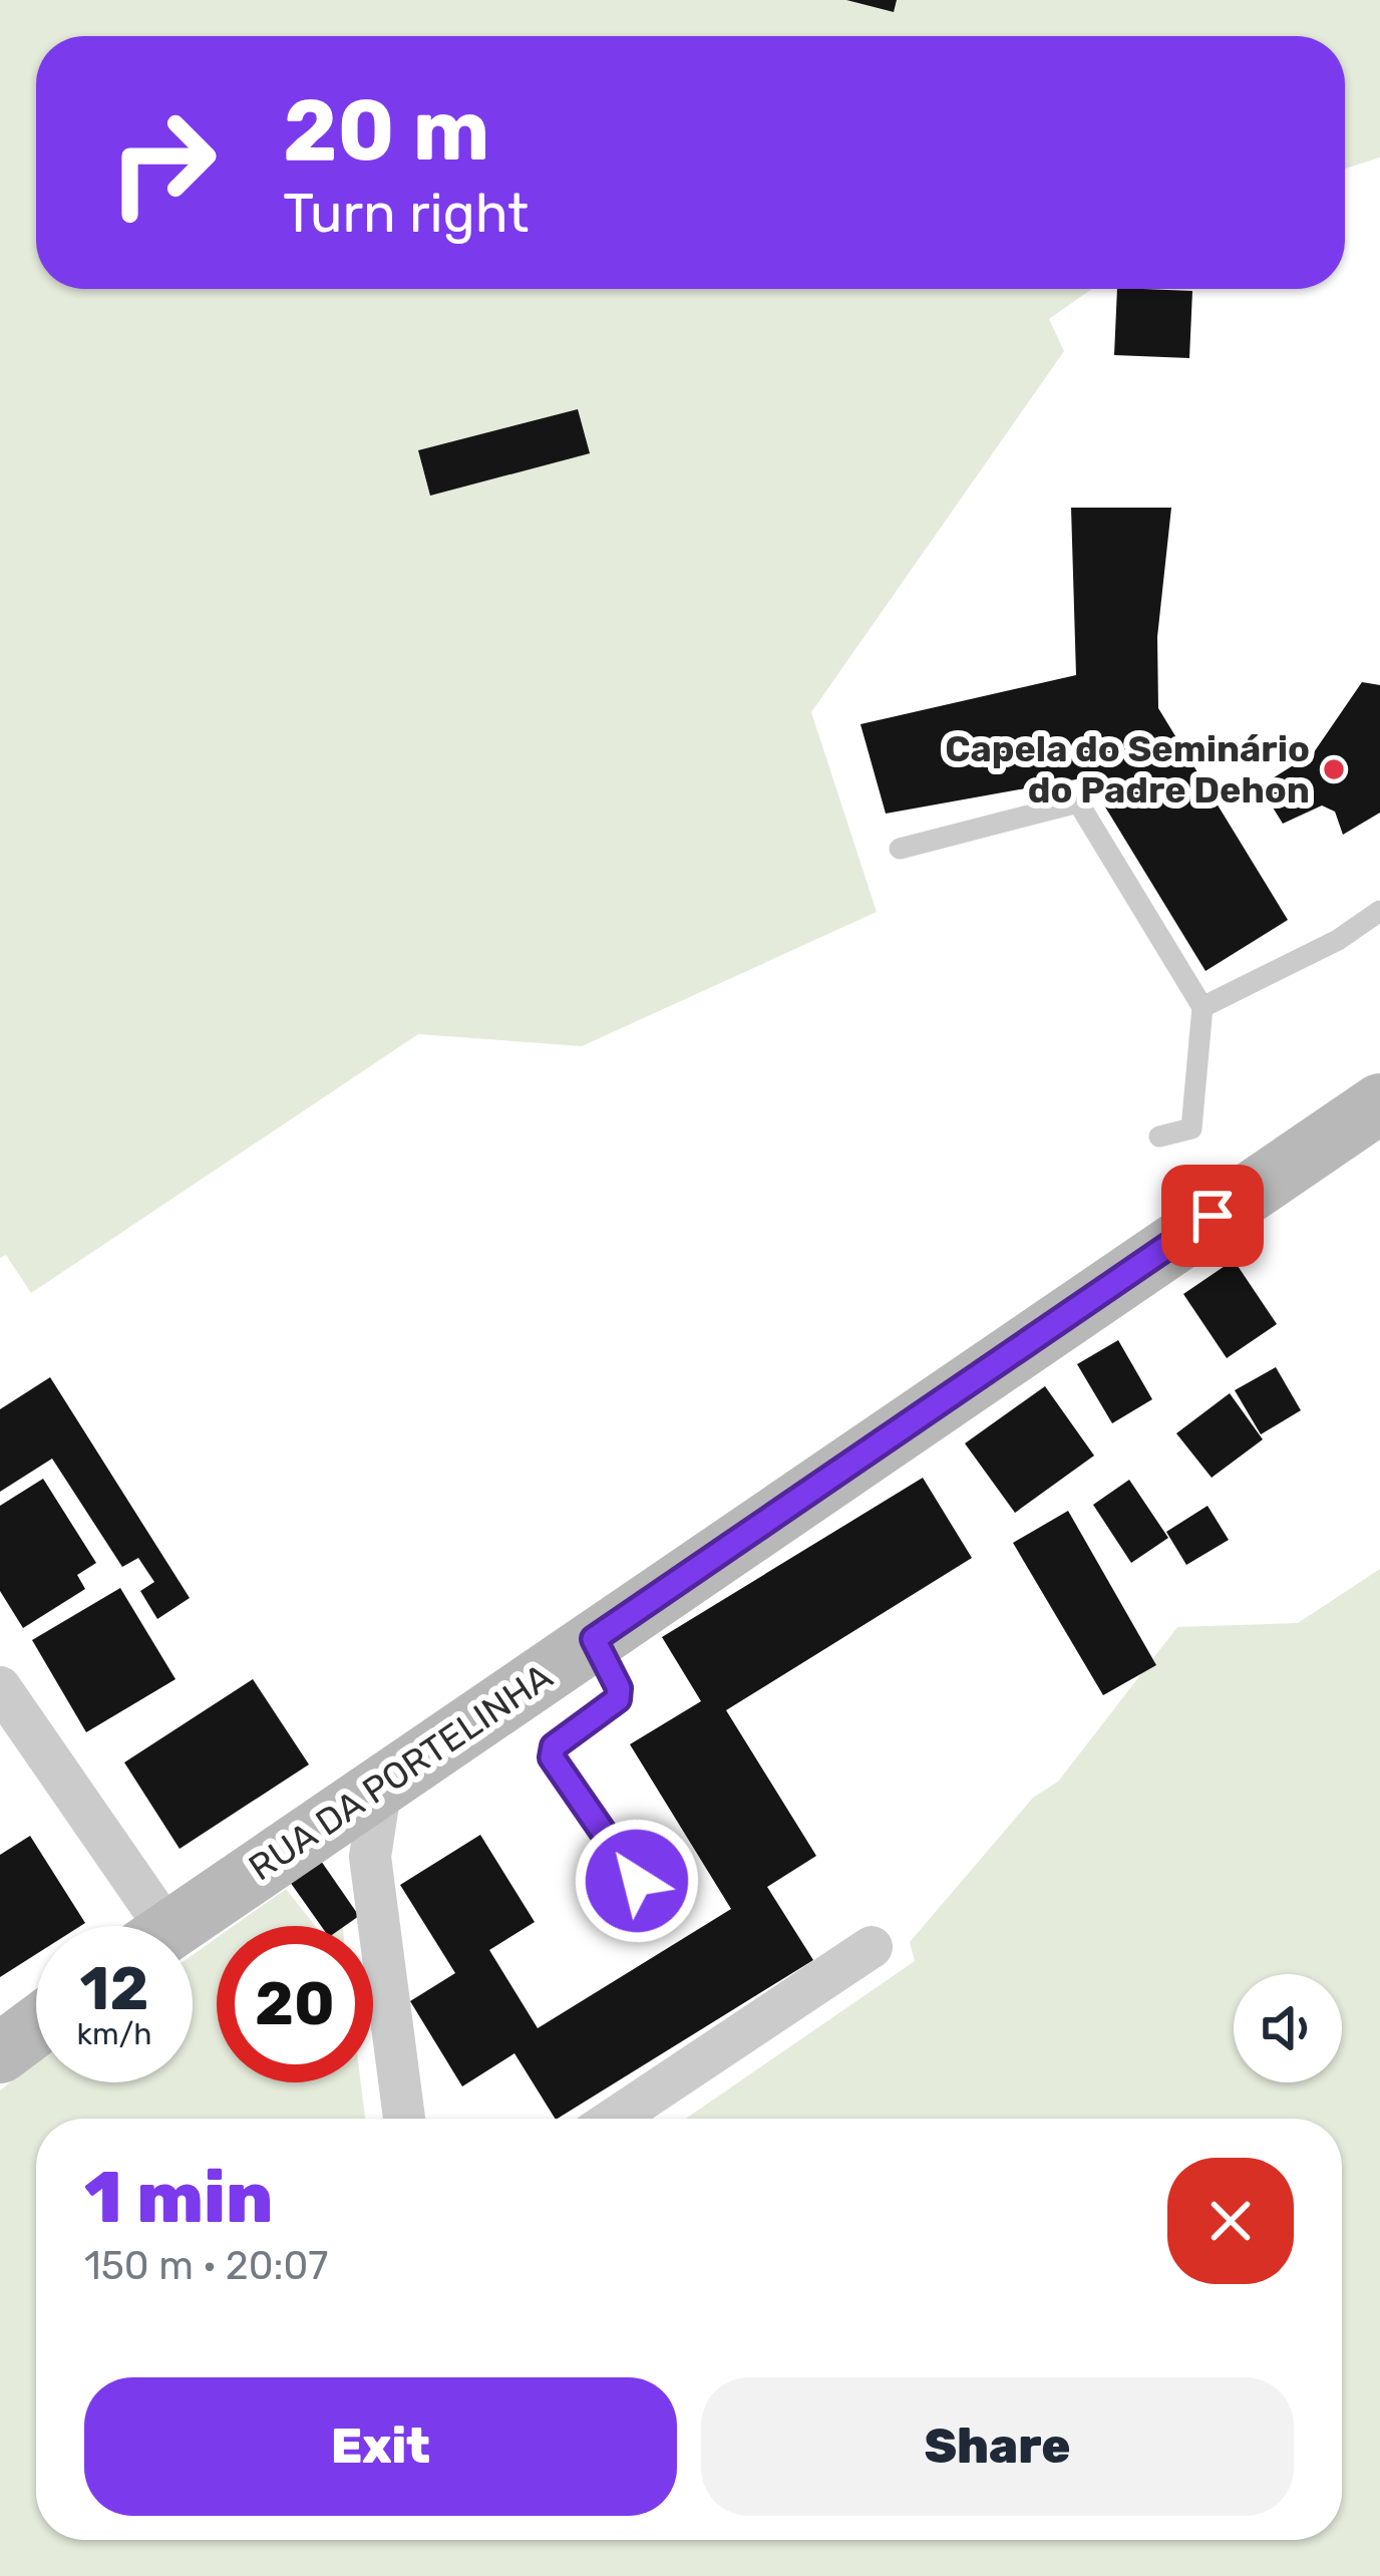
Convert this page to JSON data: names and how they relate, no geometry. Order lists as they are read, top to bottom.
{
  "streets": {
    "street": ["RUA DA PORTELINHA"]
  },
  "places": ["Capela do Seminário do Padre Dehon"],
  "page": {
    "turn": ["20 m", "Turn right"],
    "speed": "12 km/h",
    "limit": "20",
    "heading": ["1 min", "150 m · 20:07"],
    "buttons": ["Exit", "Share"]
  }
}
